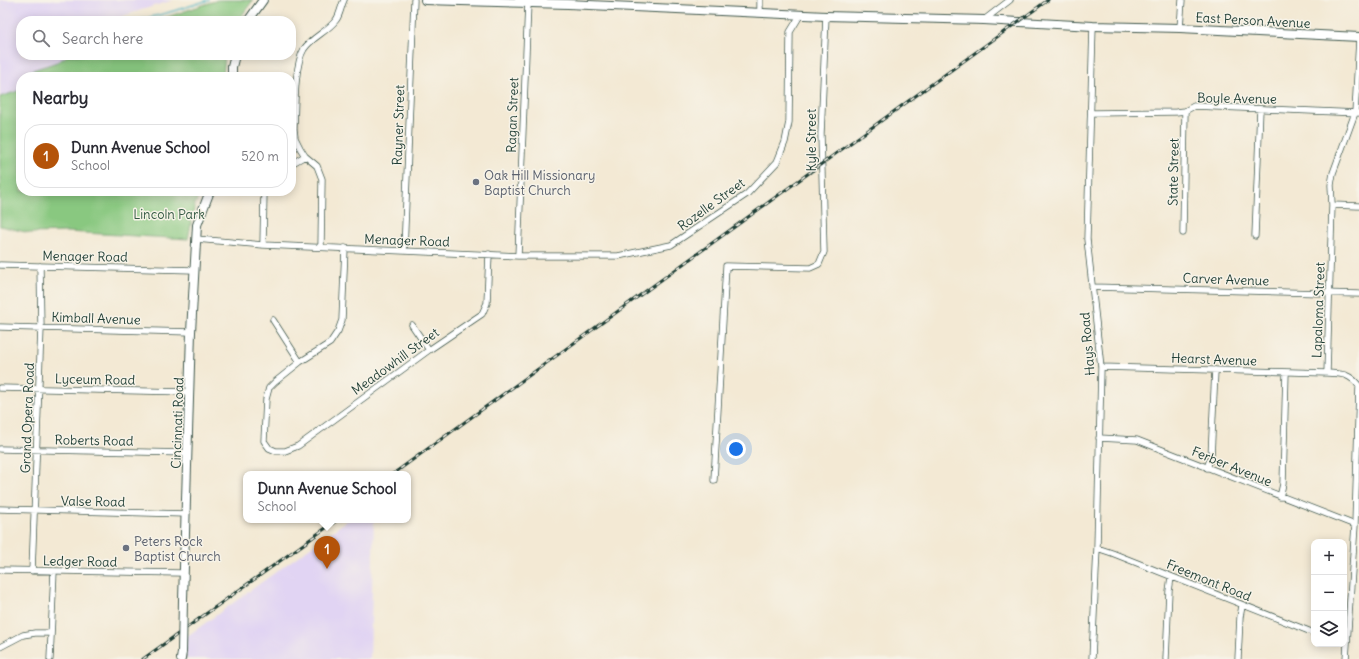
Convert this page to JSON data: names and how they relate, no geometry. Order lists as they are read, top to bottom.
{
  "streets": {
    "main road": ["East Person Avenue", "Cincinnati Road"],
    "street": [
      "Boyle Avenue",
      "Ragan Street",
      "Rayner Street",
      "Kyle Street",
      "State Street",
      "Rozelle Street",
      "Menager Road",
      "Carver Avenue",
      "Lapaloma Street",
      "Kimball Avenue",
      "Hays Road",
      "Hearst Avenue",
      "Meadowhill Street",
      "Lyceum Road",
      "Grand Opera Road",
      "Roberts Road",
      "Ferber Avenue",
      "Valse Road",
      "Ledger Road",
      "Freemont Road"
    ]
  },
  "crossings": [
    ["East Person Avenue", "Ragan Street"],
    ["East Person Avenue", "Kyle Street"],
    ["East Person Avenue", "Rozelle Street"],
    ["East Person Avenue", "Lapaloma Street"],
    ["East Person Avenue", "Hays Road"],
    ["Boyle Avenue", "State Street"],
    ["Boyle Avenue", "Lapaloma Street"],
    ["Boyle Avenue", "Hays Road"],
    ["Ragan Street", "Menager Road"],
    ["Rayner Street", "Menager Road"],
    ["Rozelle Street", "Menager Road"],
    ["Menager Road", "Meadowhill Street"],
    ["Menager Road", "Grand Opera Road"],
    ["Menager Road", "Cincinnati Road"],
    ["Carver Avenue", "Lapaloma Street"],
    ["Carver Avenue", "Hays Road"],
    ["Lapaloma Street", "Hearst Avenue"],
    ["Lapaloma Street", "Ferber Avenue"],
    ["Kimball Avenue", "Grand Opera Road"],
    ["Kimball Avenue", "Cincinnati Road"],
    ["Hays Road", "Hearst Avenue"],
    ["Hays Road", "Ferber Avenue"],
    ["Hays Road", "Freemont Road"],
    ["Lyceum Road", "Grand Opera Road"],
    ["Lyceum Road", "Cincinnati Road"],
    ["Grand Opera Road", "Roberts Road"],
    ["Grand Opera Road", "Valse Road"],
    ["Grand Opera Road", "Ledger Road"],
    ["Cincinnati Road", "Roberts Road"],
    ["Cincinnati Road", "Valse Road"],
    ["Cincinnati Road", "Ledger Road"]
  ],
  "parks": ["Lincoln Park"],
  "places": ["Oak Hill Missionary Baptist Church", "Peters Rock Baptist Church"],
  "page": {
    "search": "Search here",
    "heading": "Nearby",
    "list": [
      {
        "mark": "1",
        "name": "Dunn Avenue School",
        "note": "School",
        "value": "520 m"
      }
    ],
    "popup": ["Dunn Avenue School", "School"],
    "pins": "1",
    "map_buttons": ["+", "−"]
  }
}
